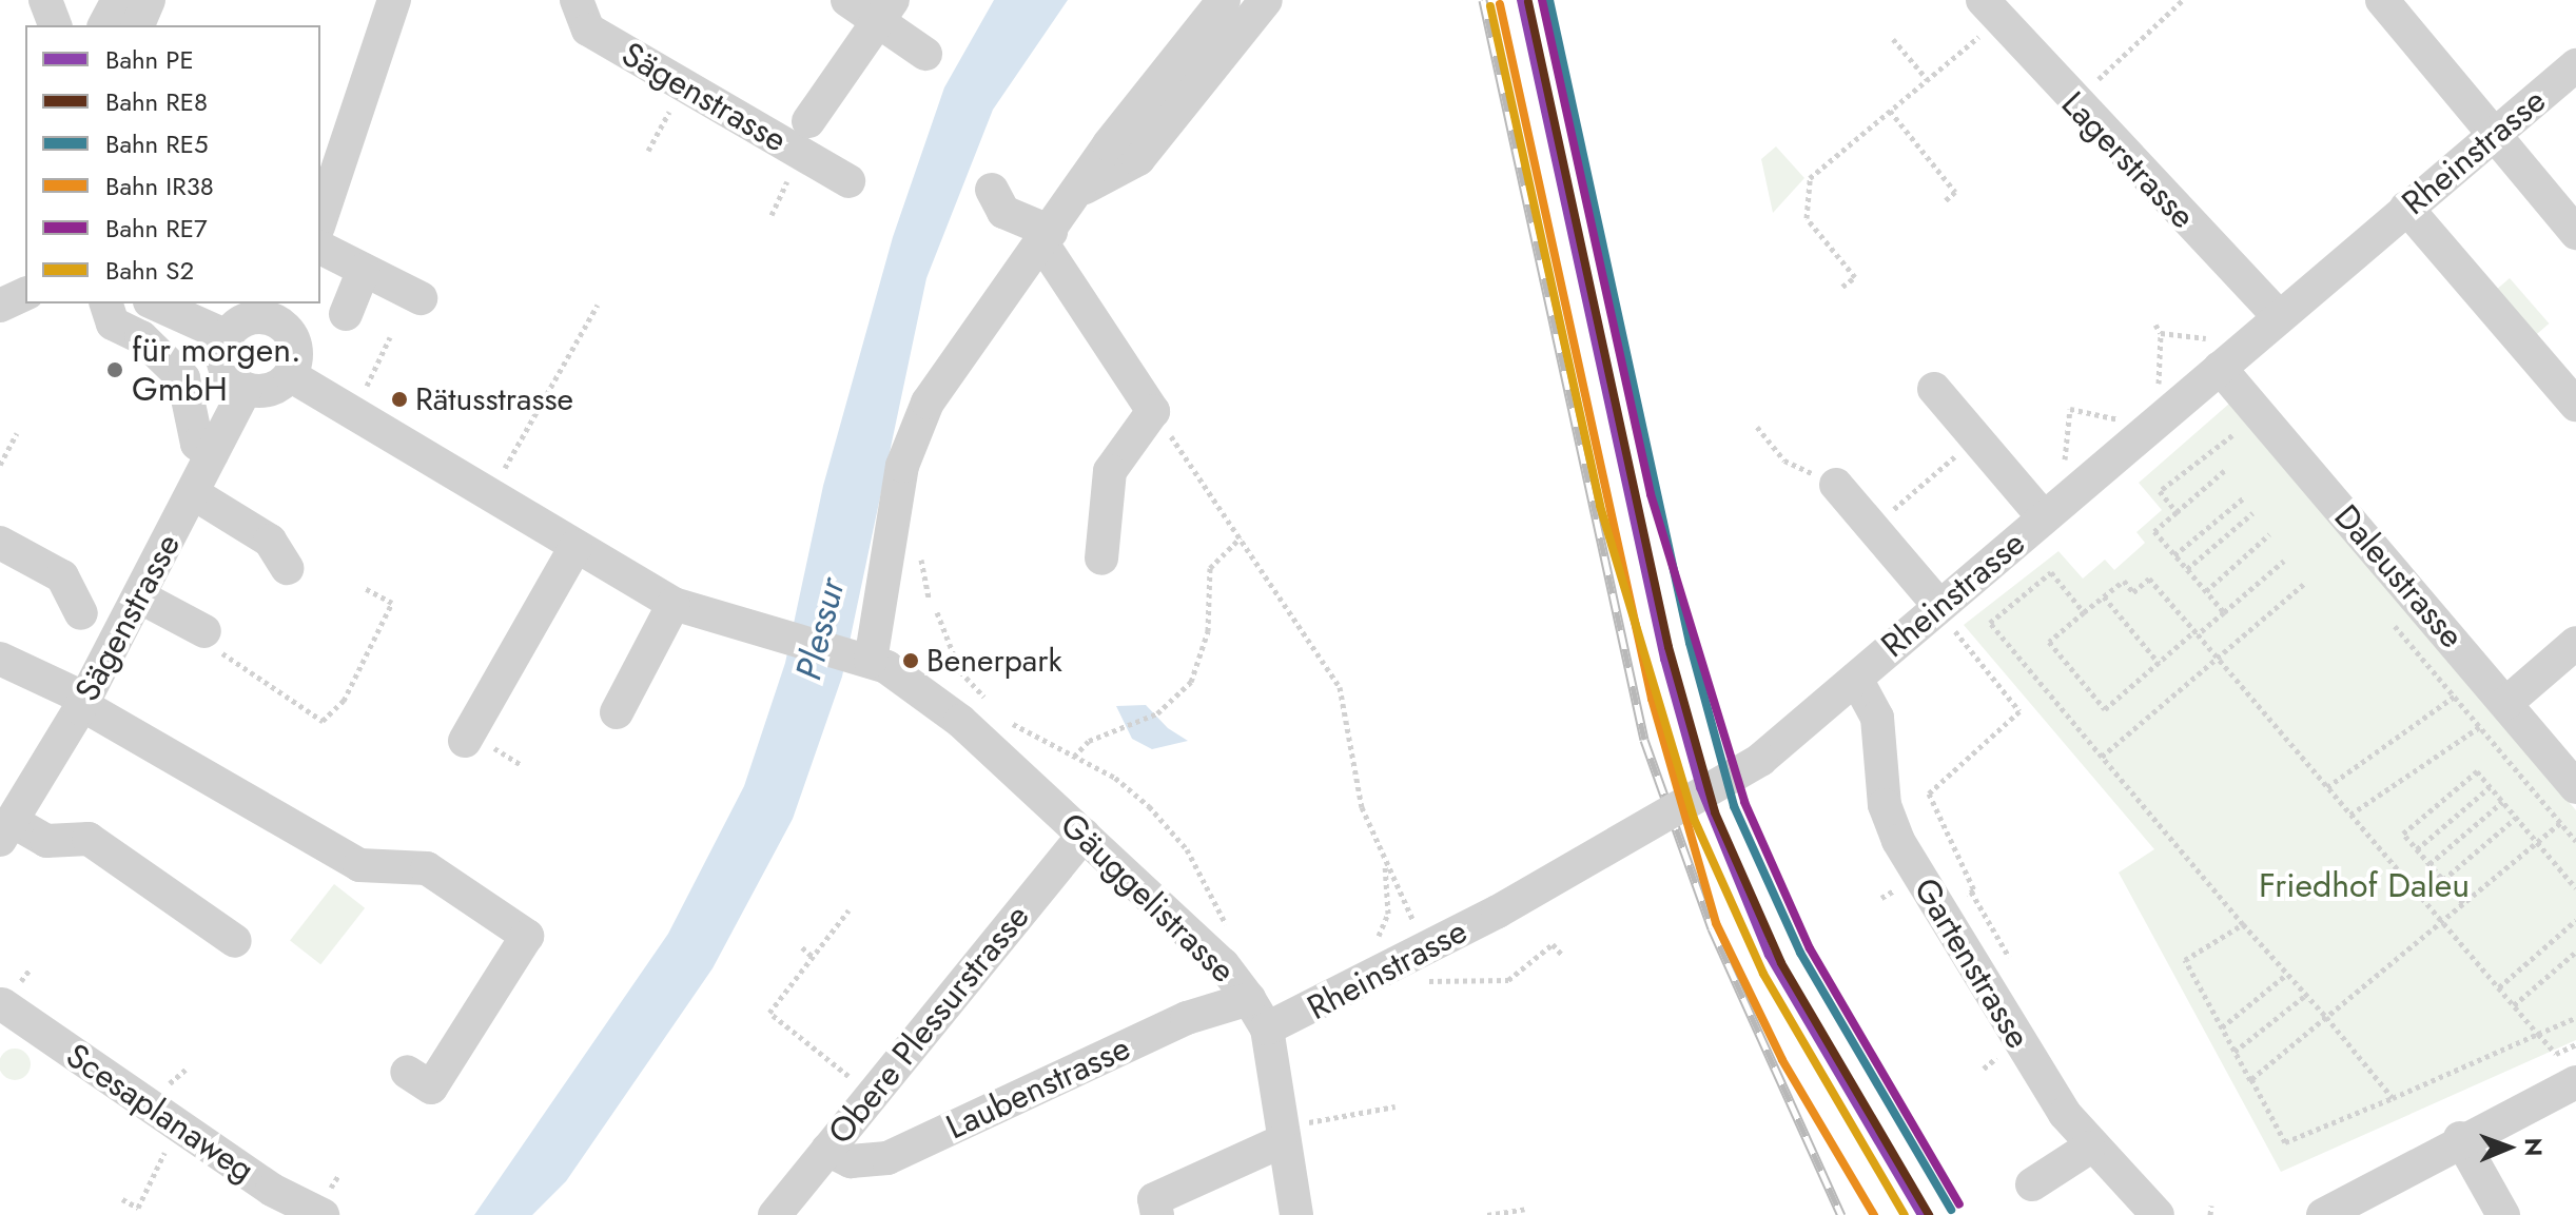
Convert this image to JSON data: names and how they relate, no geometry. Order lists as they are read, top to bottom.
{
  "streets": {
    "street": [
      "Sägenstrasse",
      "Rheinstrasse",
      "Lagerstrasse",
      "Daleustrasse",
      "Gäuggelistrasse",
      "Gartenstrasse",
      "Obere Plessurstrasse",
      "Laubenstrasse",
      "Scesaplanaweg"
    ]
  },
  "crossings": [
    ["Rheinstrasse", "Lagerstrasse"],
    ["Rheinstrasse", "Daleustrasse"],
    ["Rheinstrasse", "Gäuggelistrasse"],
    ["Rheinstrasse", "Gartenstrasse"],
    ["Gäuggelistrasse", "Obere Plessurstrasse"],
    ["Gäuggelistrasse", "Laubenstrasse"],
    ["Obere Plessurstrasse", "Laubenstrasse"]
  ],
  "water": ["Plessur"],
  "parks": ["Friedhof Daleu"],
  "places": ["für morgen. GmbH", "Rätusstrasse", "Benerpark"],
  "lines": [
    "rail line PE",
    "rail line RE5",
    "rail line RE7",
    "rail line RE8",
    "rail line IR38",
    "rail line S2"
  ],
  "legend": [
    "Bahn PE",
    "Bahn RE8",
    "Bahn RE5",
    "Bahn IR38",
    "Bahn RE7",
    "Bahn S2"
  ],
  "north": "right"
}
